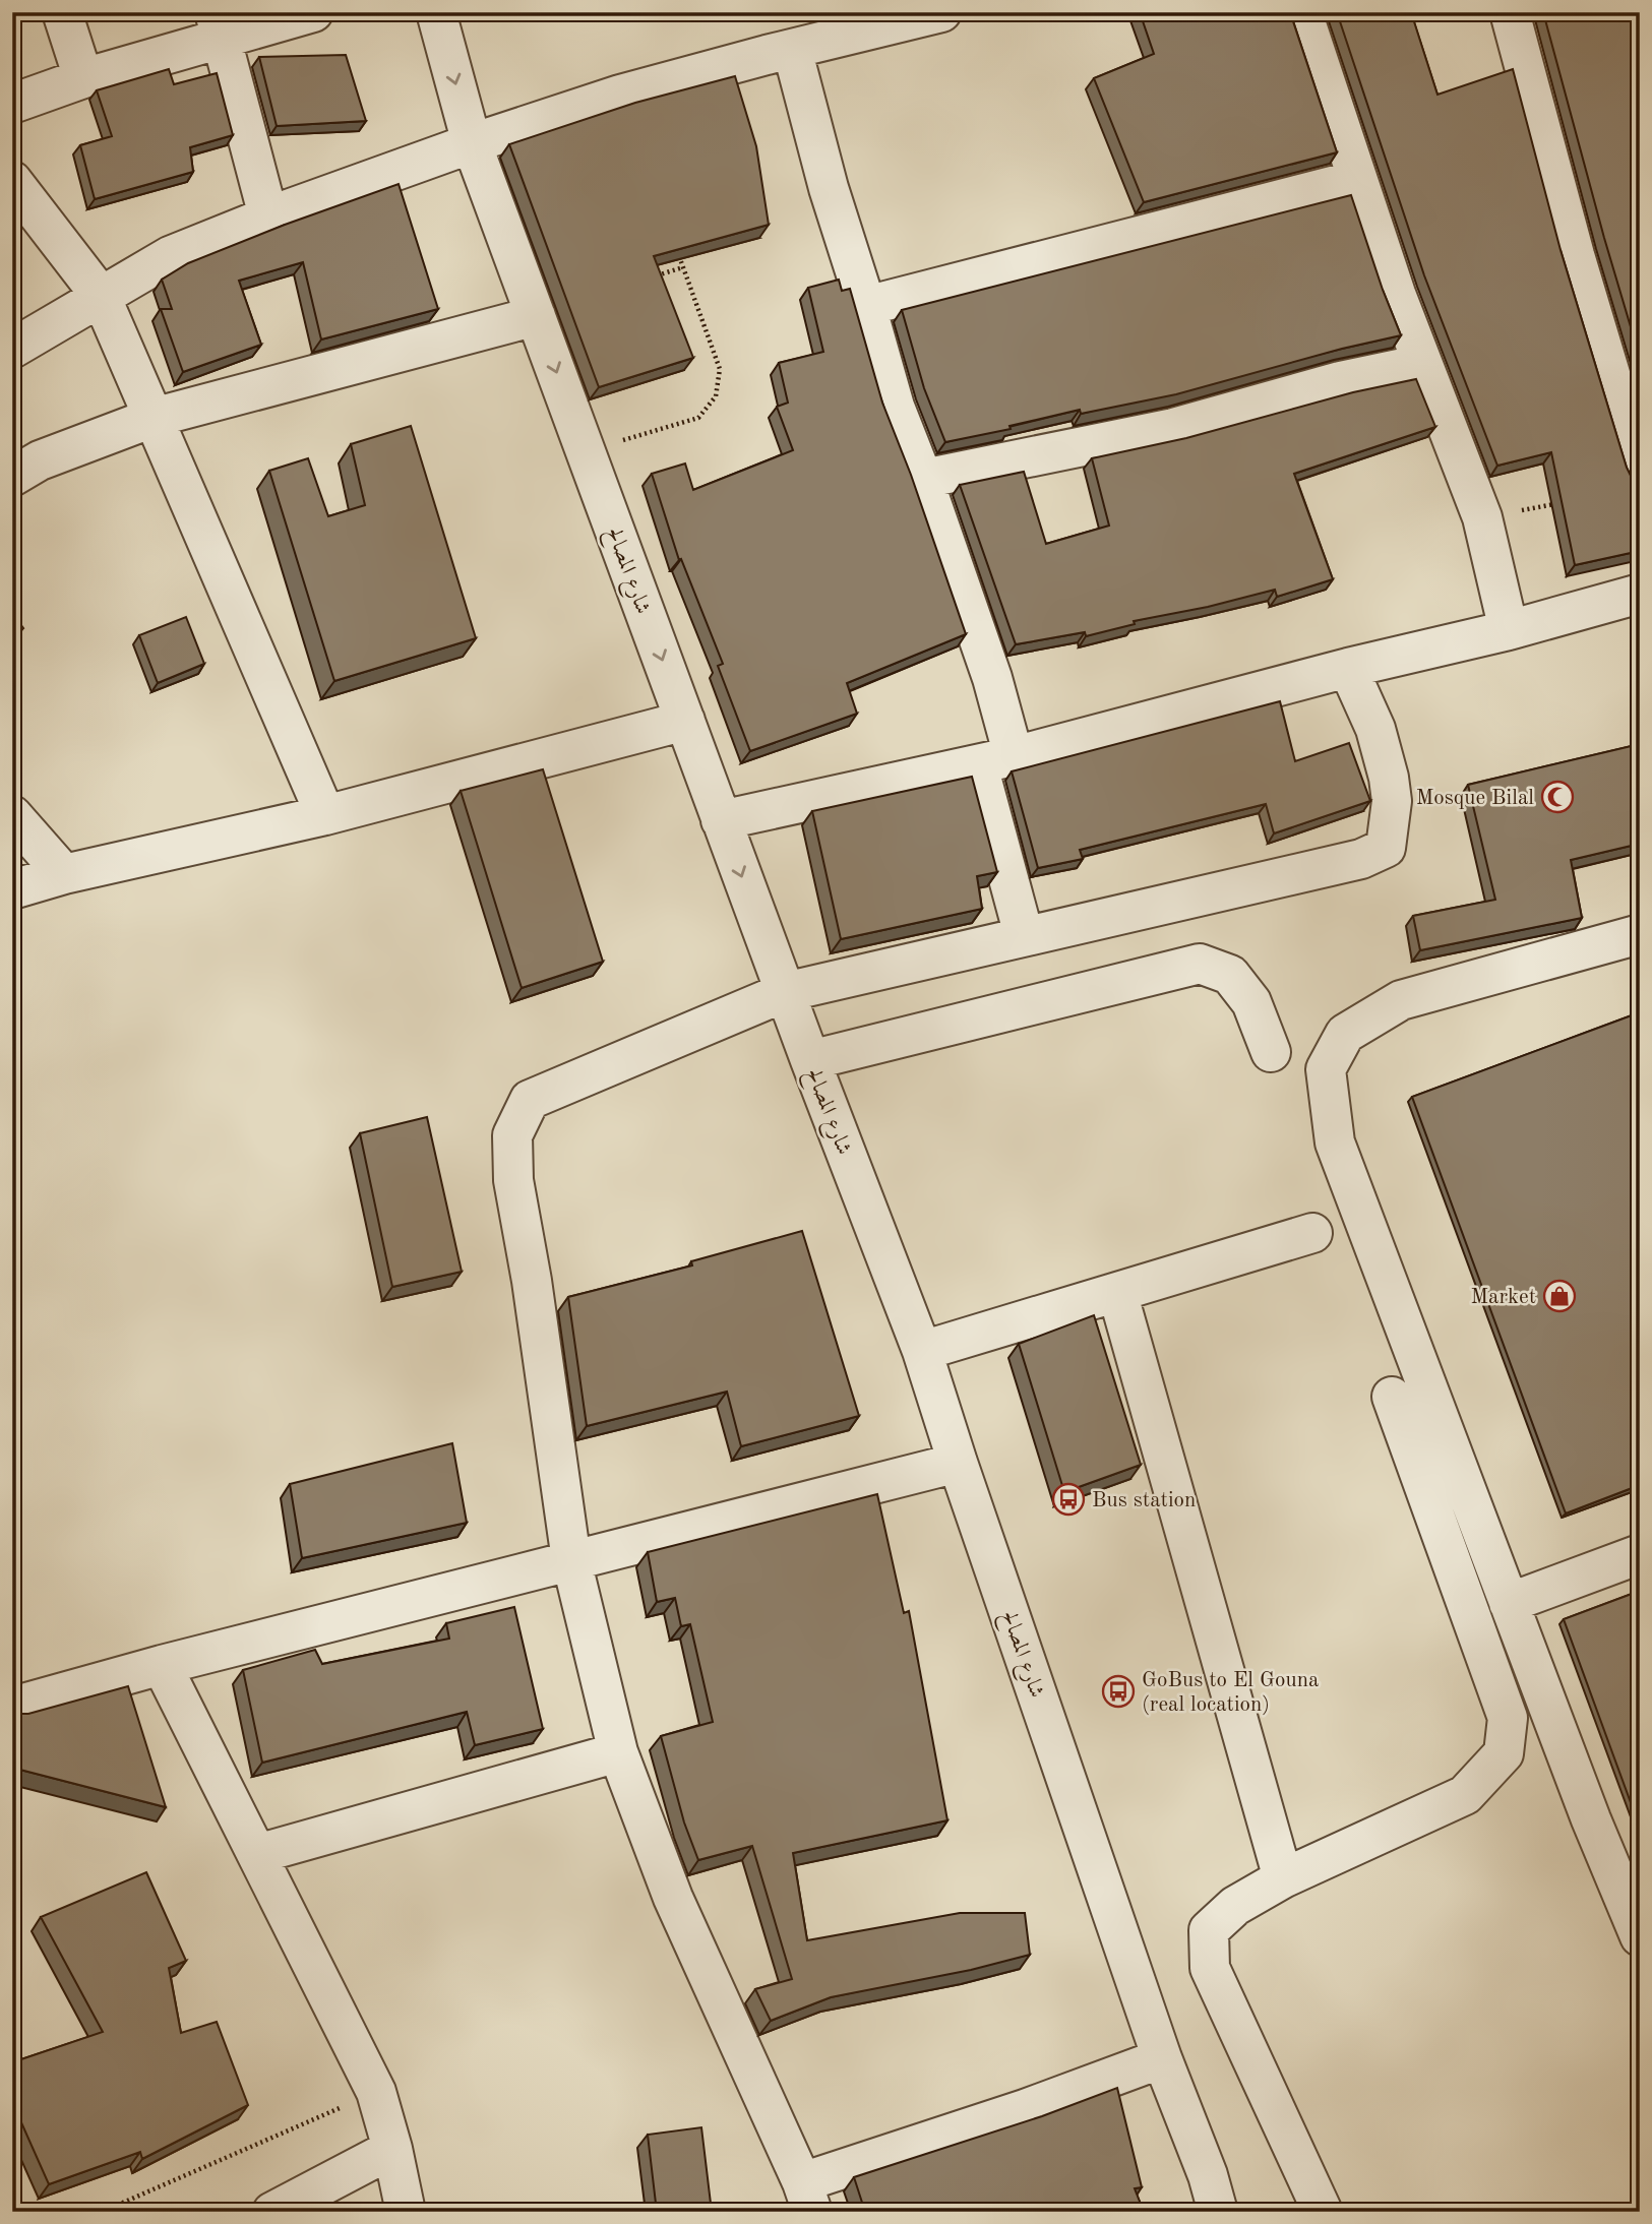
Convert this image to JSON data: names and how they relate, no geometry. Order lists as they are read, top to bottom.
{
  "streets": {
    "street": ["شارع المصالح"]
  },
  "places": {
    "mosque": ["Mosque Bilal"],
    "shop": ["Market"],
    "bus stop": ["Bus station", "GoBus to El Gouna (real location)"]
  }
}
